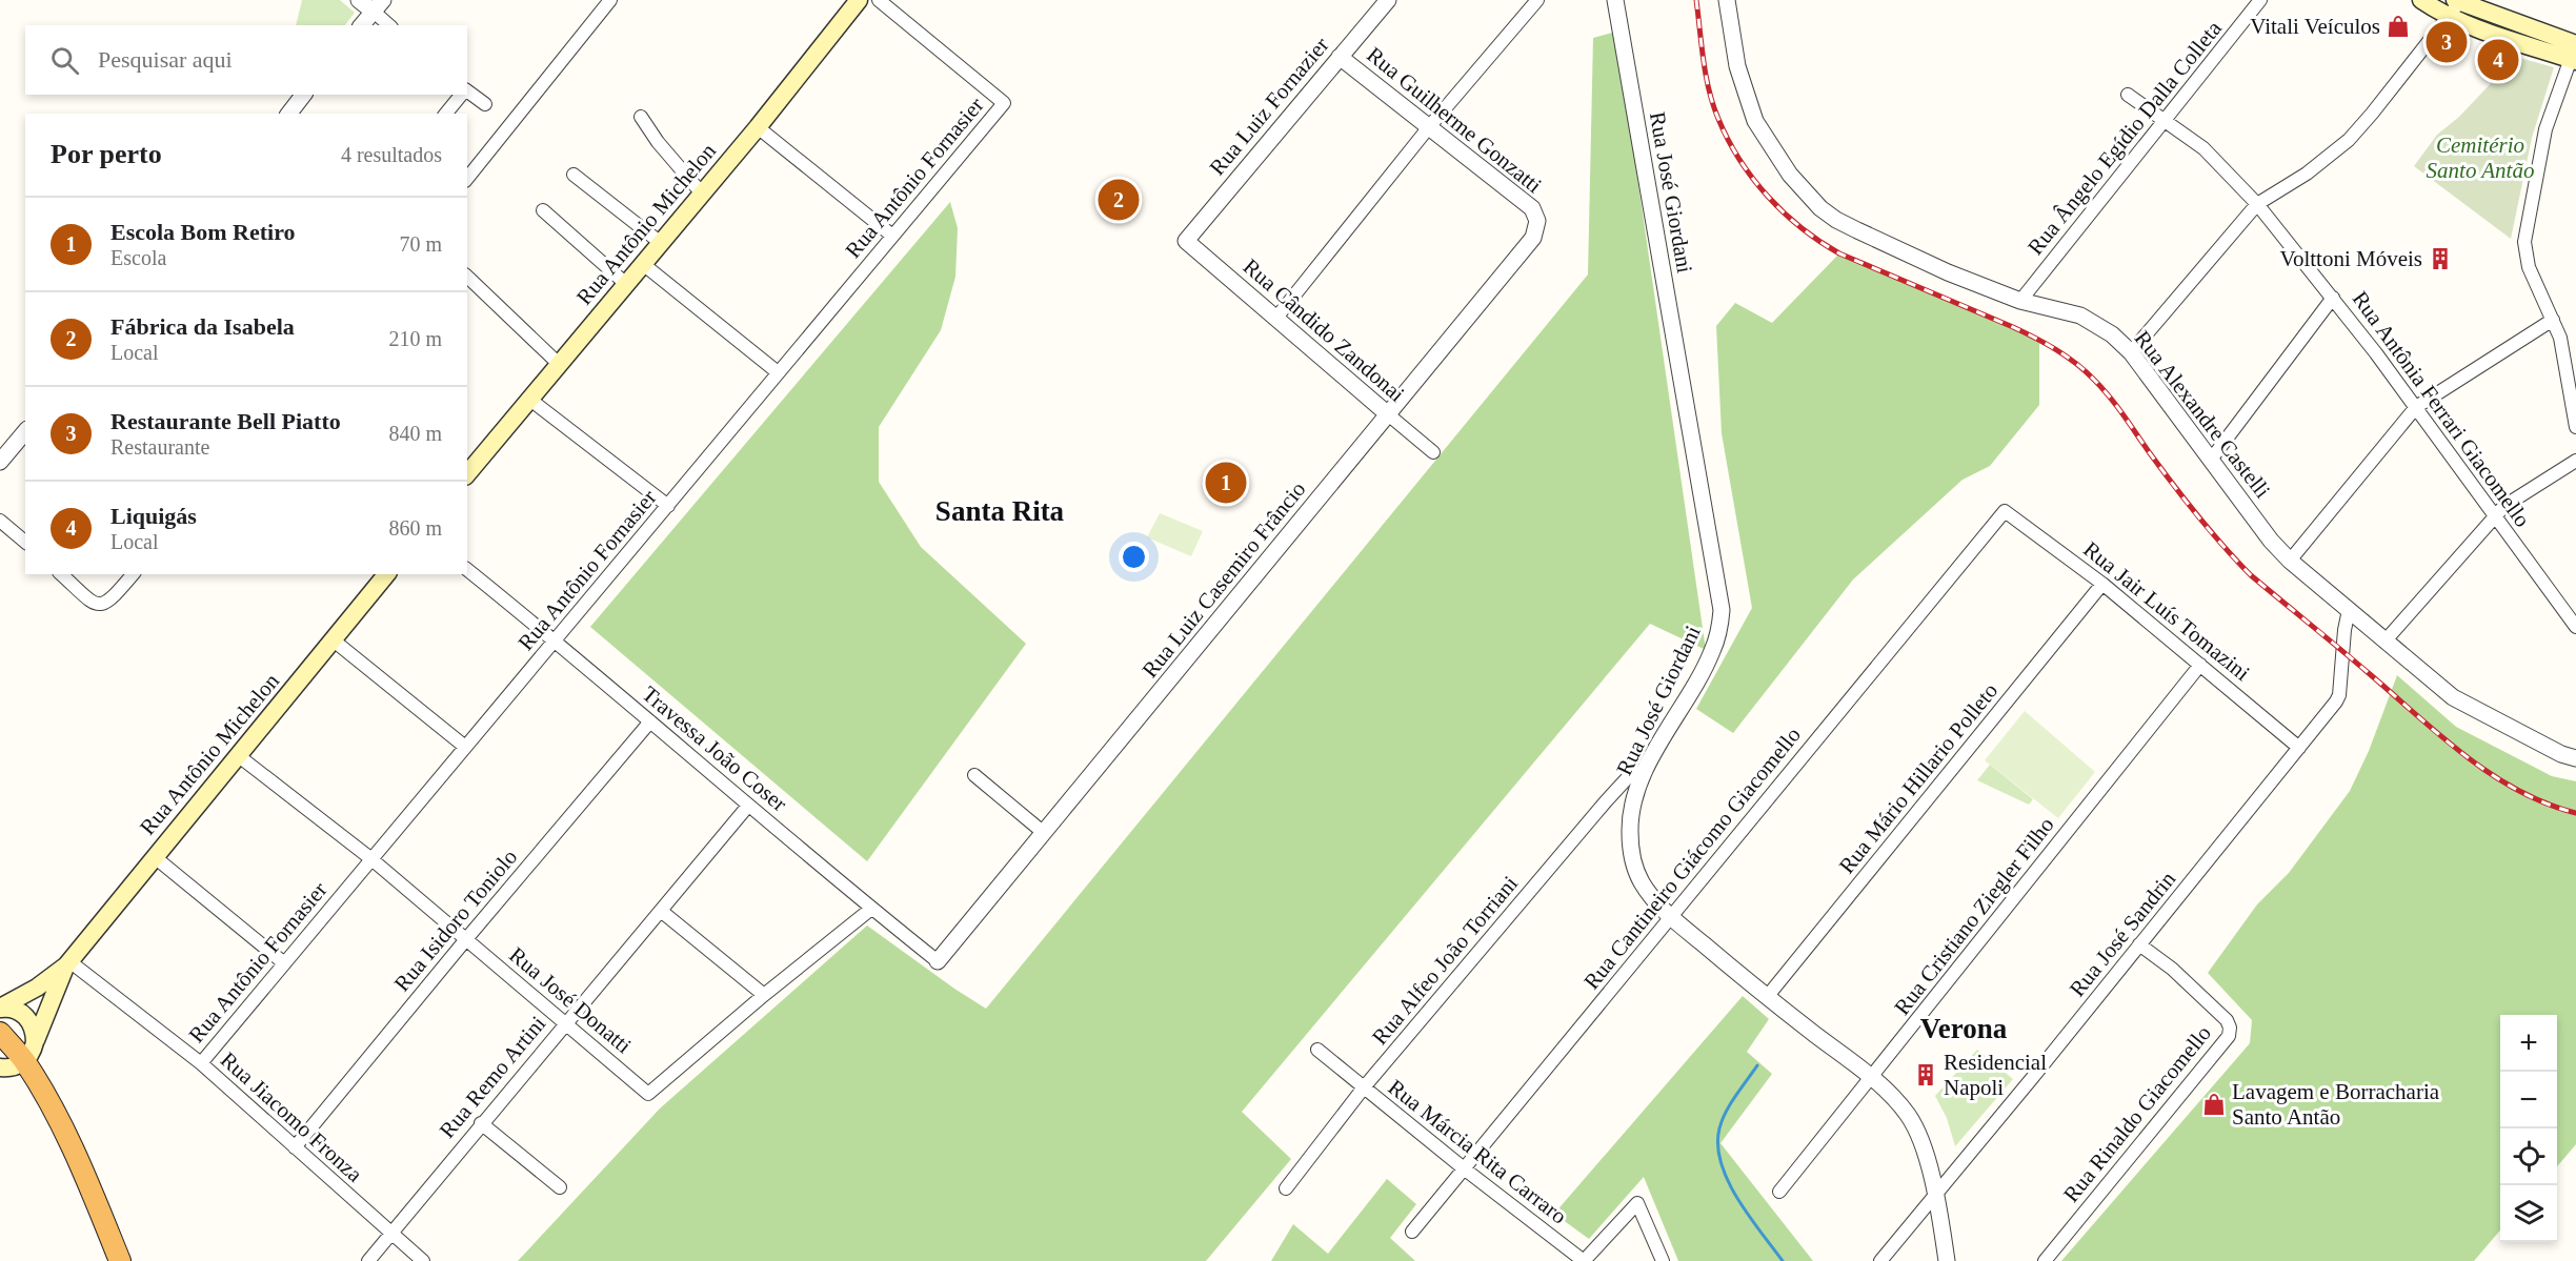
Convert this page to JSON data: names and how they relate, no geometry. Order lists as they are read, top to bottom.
{
  "streets": {
    "main road": ["Rua Antônio Michelon"],
    "street": [
      "Rua Luiz Fornazier",
      "Rua Guilherme Gonzatti",
      "Rua Ângelo Egídio Dalla Colleta",
      "Rua Antônio Fornasier",
      "Rua José Giordani",
      "Rua Cândido Zandonai",
      "Rua Antônia Ferrari Giacomello",
      "Rua Alexandre Castelli",
      "Rua Luiz Casemiro Frâncio",
      "Rua Jair Luís Tomazini",
      "Travessa João Coser",
      "Rua Mário Hillario Polleto",
      "Rua Cantineiro Giácomo Giacomello",
      "Rua Cristiano Ziegler Filho",
      "Rua Isidoro Toniolo",
      "Rua José Sandrin",
      "Rua Alfeo João Torriani",
      "Rua José Donatti",
      "Rua Remo Artini",
      "Rua Rinaldo Giacomello",
      "Rua Jiacomo Fronza",
      "Rua Márcia Rita Carraro"
    ]
  },
  "crossings": [
    ["Rua Luiz Fornazier", "Rua Guilherme Gonzatti"],
    ["Rua Luiz Fornazier", "Rua Cândido Zandonai"],
    ["Rua Guilherme Gonzatti", "Rua Luiz Casemiro Frâncio"],
    ["Rua Ângelo Egídio Dalla Colleta", "Rua Antônia Ferrari Giacomello"],
    ["Rua Ângelo Egídio Dalla Colleta", "Rua Alexandre Castelli"],
    ["Rua Antônio Fornasier", "Travessa João Coser"],
    ["Rua Antônio Fornasier", "Rua José Donatti"],
    ["Rua Antônio Fornasier", "Rua Jiacomo Fronza"],
    ["Rua José Giordani", "Rua Mário Hillario Polleto"],
    ["Rua José Giordani", "Rua Cantineiro Giácomo Giacomello"],
    ["Rua José Giordani", "Rua Cristiano Ziegler Filho"],
    ["Rua José Giordani", "Rua José Sandrin"],
    ["Rua José Giordani", "Rua Alfeo João Torriani"],
    ["Rua Antônio Michelon", "Rua José Donatti"],
    ["Rua Antônio Michelon", "Rua Jiacomo Fronza"],
    ["Rua Cândido Zandonai", "Rua Luiz Casemiro Frâncio"],
    ["Rua Alexandre Castelli", "Rua José Sandrin"],
    ["Rua Luiz Casemiro Frâncio", "Travessa João Coser"],
    ["Rua Jair Luís Tomazini", "Rua Mário Hillario Polleto"],
    ["Rua Jair Luís Tomazini", "Rua Cantineiro Giácomo Giacomello"],
    ["Rua Jair Luís Tomazini", "Rua Cristiano Ziegler Filho"],
    ["Rua Jair Luís Tomazini", "Rua José Sandrin"],
    ["Travessa João Coser", "Rua Isidoro Toniolo"],
    ["Travessa João Coser", "Rua José Donatti"],
    ["Travessa João Coser", "Rua Remo Artini"],
    ["Rua Cantineiro Giácomo Giacomello", "Rua Márcia Rita Carraro"],
    ["Rua Isidoro Toniolo", "Rua José Donatti"],
    ["Rua Isidoro Toniolo", "Rua Jiacomo Fronza"],
    ["Rua José Sandrin", "Rua Rinaldo Giacomello"],
    ["Rua Alfeo João Torriani", "Rua Márcia Rita Carraro"],
    ["Rua José Donatti", "Rua Remo Artini"],
    ["Rua Remo Artini", "Rua Jiacomo Fronza"]
  ],
  "districts": ["Santa Rita", "Verona"],
  "parks": ["Cemitério Santo Antão"],
  "places": {
    "shop": ["Vitali Veículos", "Lavagem e Borracharia Santo Antão"],
    "building": ["Volttoni Móveis", "Residencial Napoli"]
  },
  "page": {
    "pins": [
      "3",
      "4",
      "2",
      "1"
    ],
    "search": "Pesquisar aqui",
    "heading": ["Por perto", "4 resultados"],
    "list": [
      {
        "mark": "1",
        "name": "Escola Bom Retiro",
        "note": "Escola",
        "value": "70 m"
      },
      {
        "mark": "2",
        "name": "Fábrica da Isabela",
        "note": "Local",
        "value": "210 m"
      },
      {
        "mark": "3",
        "name": "Restaurante Bell Piatto",
        "note": "Restaurante",
        "value": "840 m"
      },
      {
        "mark": "4",
        "name": "Liquigás",
        "note": "Local",
        "value": "860 m"
      }
    ],
    "map_buttons": ["+", "−"]
  }
}
